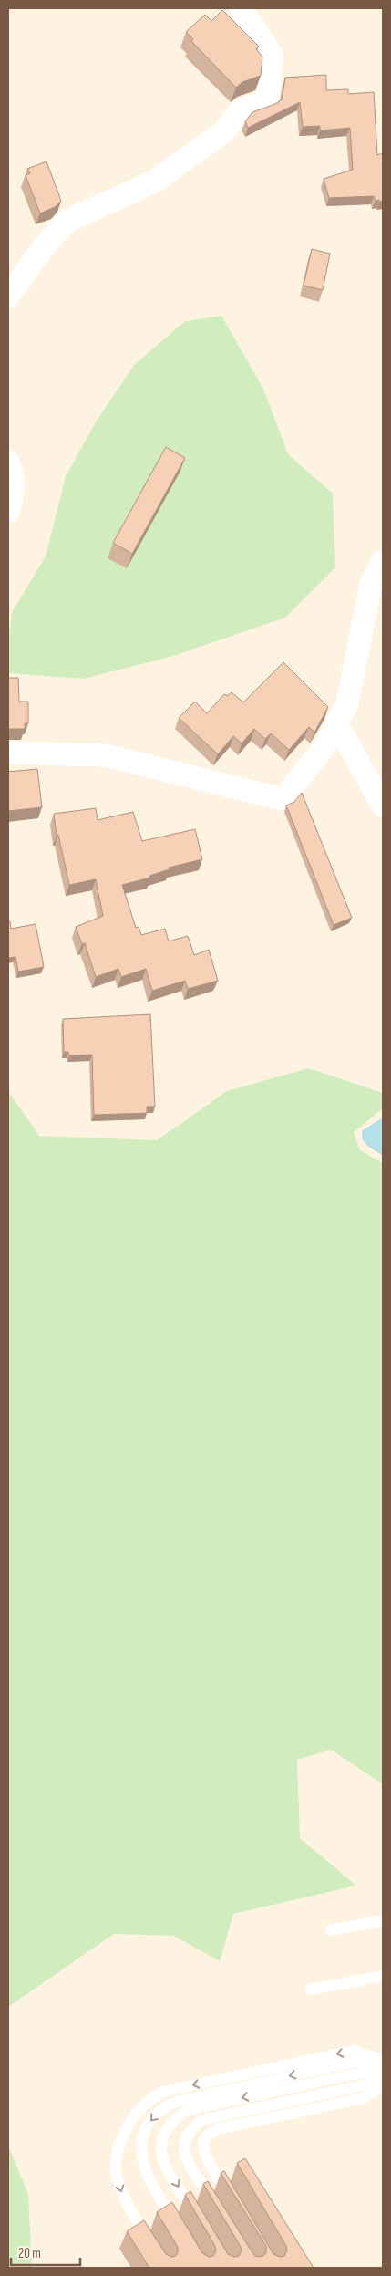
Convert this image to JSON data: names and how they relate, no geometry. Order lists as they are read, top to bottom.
{
  "scale_bar": "20 m"
}
